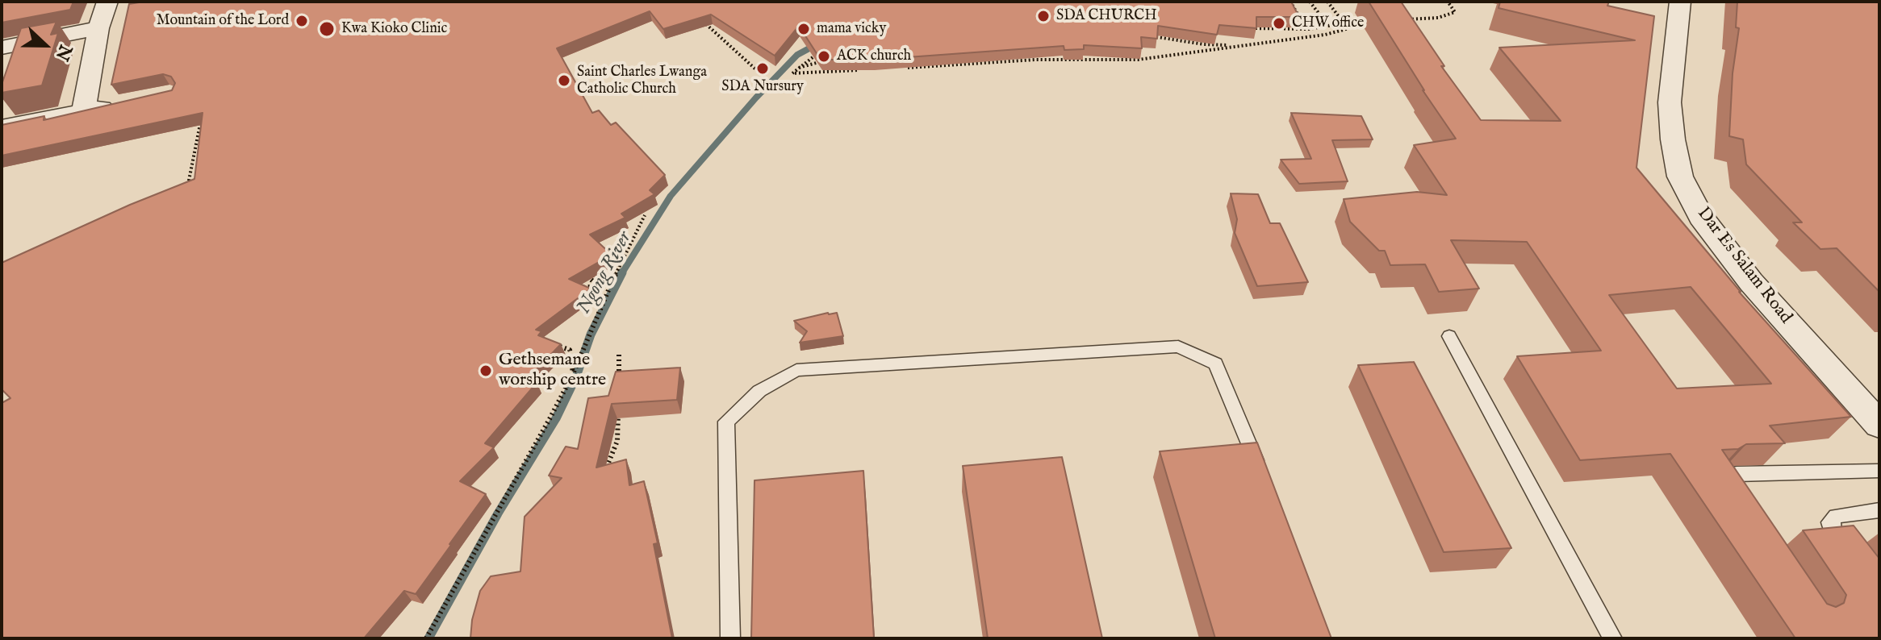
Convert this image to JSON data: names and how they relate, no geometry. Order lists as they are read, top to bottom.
{
  "streets": {
    "street": ["Dar Es Salam Road"]
  },
  "water": ["Ngong River"],
  "places": [
    "SDA CHURCH",
    "Mountain of the Lord",
    "CHW office",
    "Kwa Kioko Clinic",
    "mama vicky",
    "ACK church",
    "SDA Nursury",
    "Saint Charles Lwanga Catholic Church",
    "Gethsemane worship centre"
  ],
  "north": "right"
}
